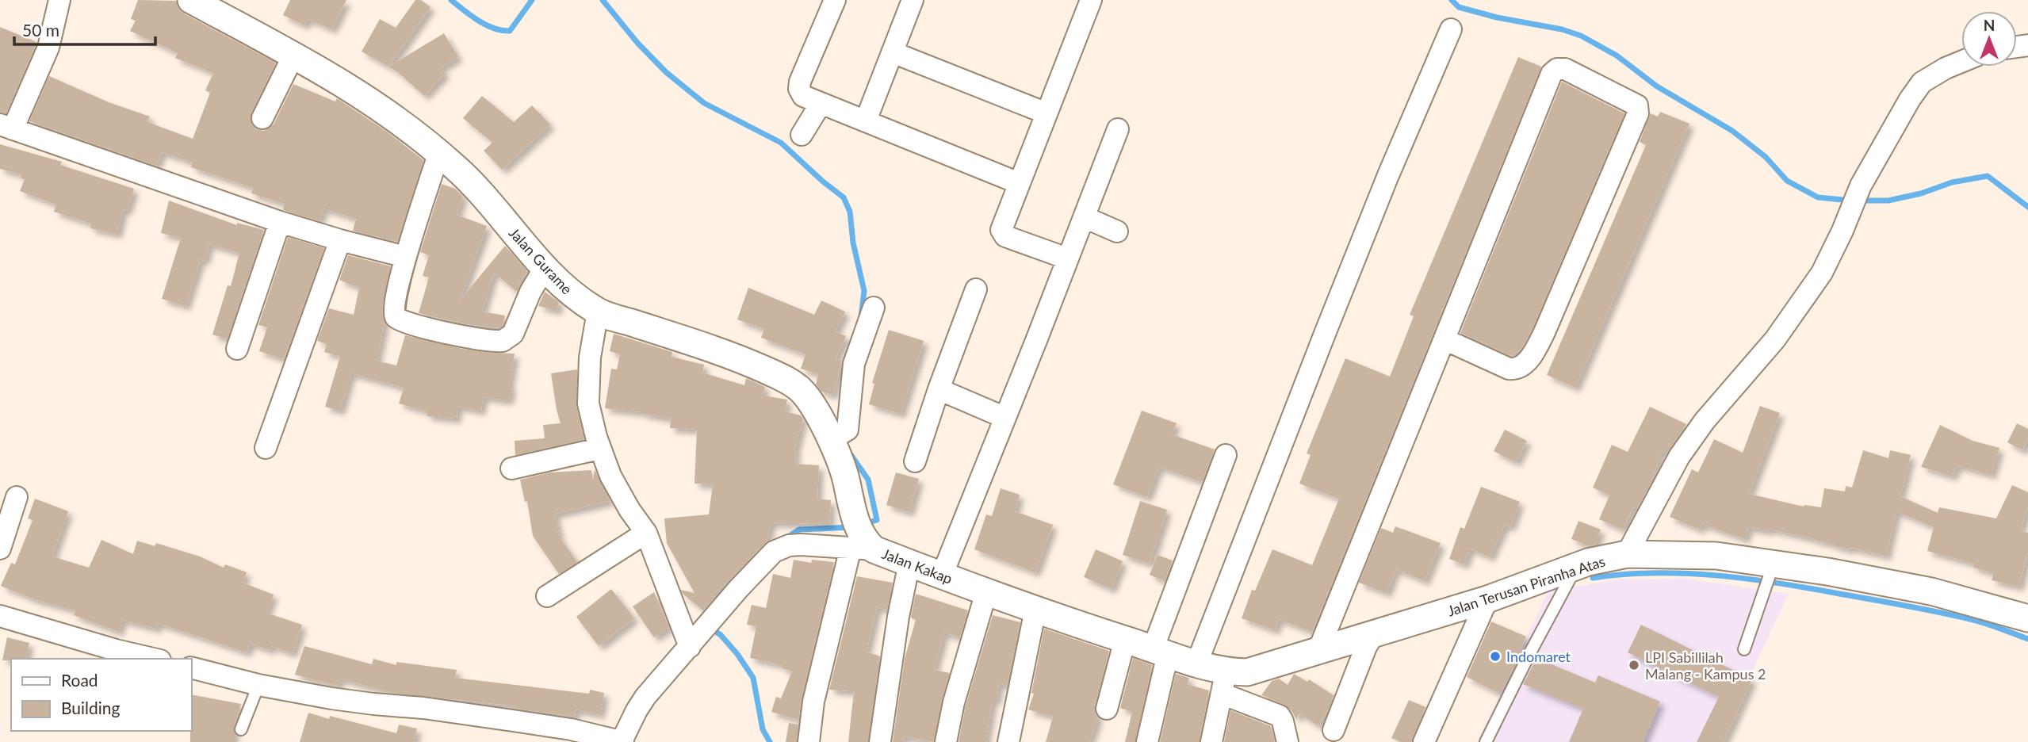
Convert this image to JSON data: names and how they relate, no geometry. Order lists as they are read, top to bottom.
{
  "streets": {
    "street": ["Jalan Gurame", "Jalan Kakap", "Jalan Terusan Piranha Atas"]
  },
  "crossings": [
    ["Jalan Gurame", "Jalan Kakap"],
    ["Jalan Kakap", "Jalan Terusan Piranha Atas"]
  ],
  "places": ["Indomaret", "LPI Sabillilah Malang - Kampus 2"],
  "legend": ["Road", "Building"],
  "scale_bar": "50 m",
  "north": "top"
}
